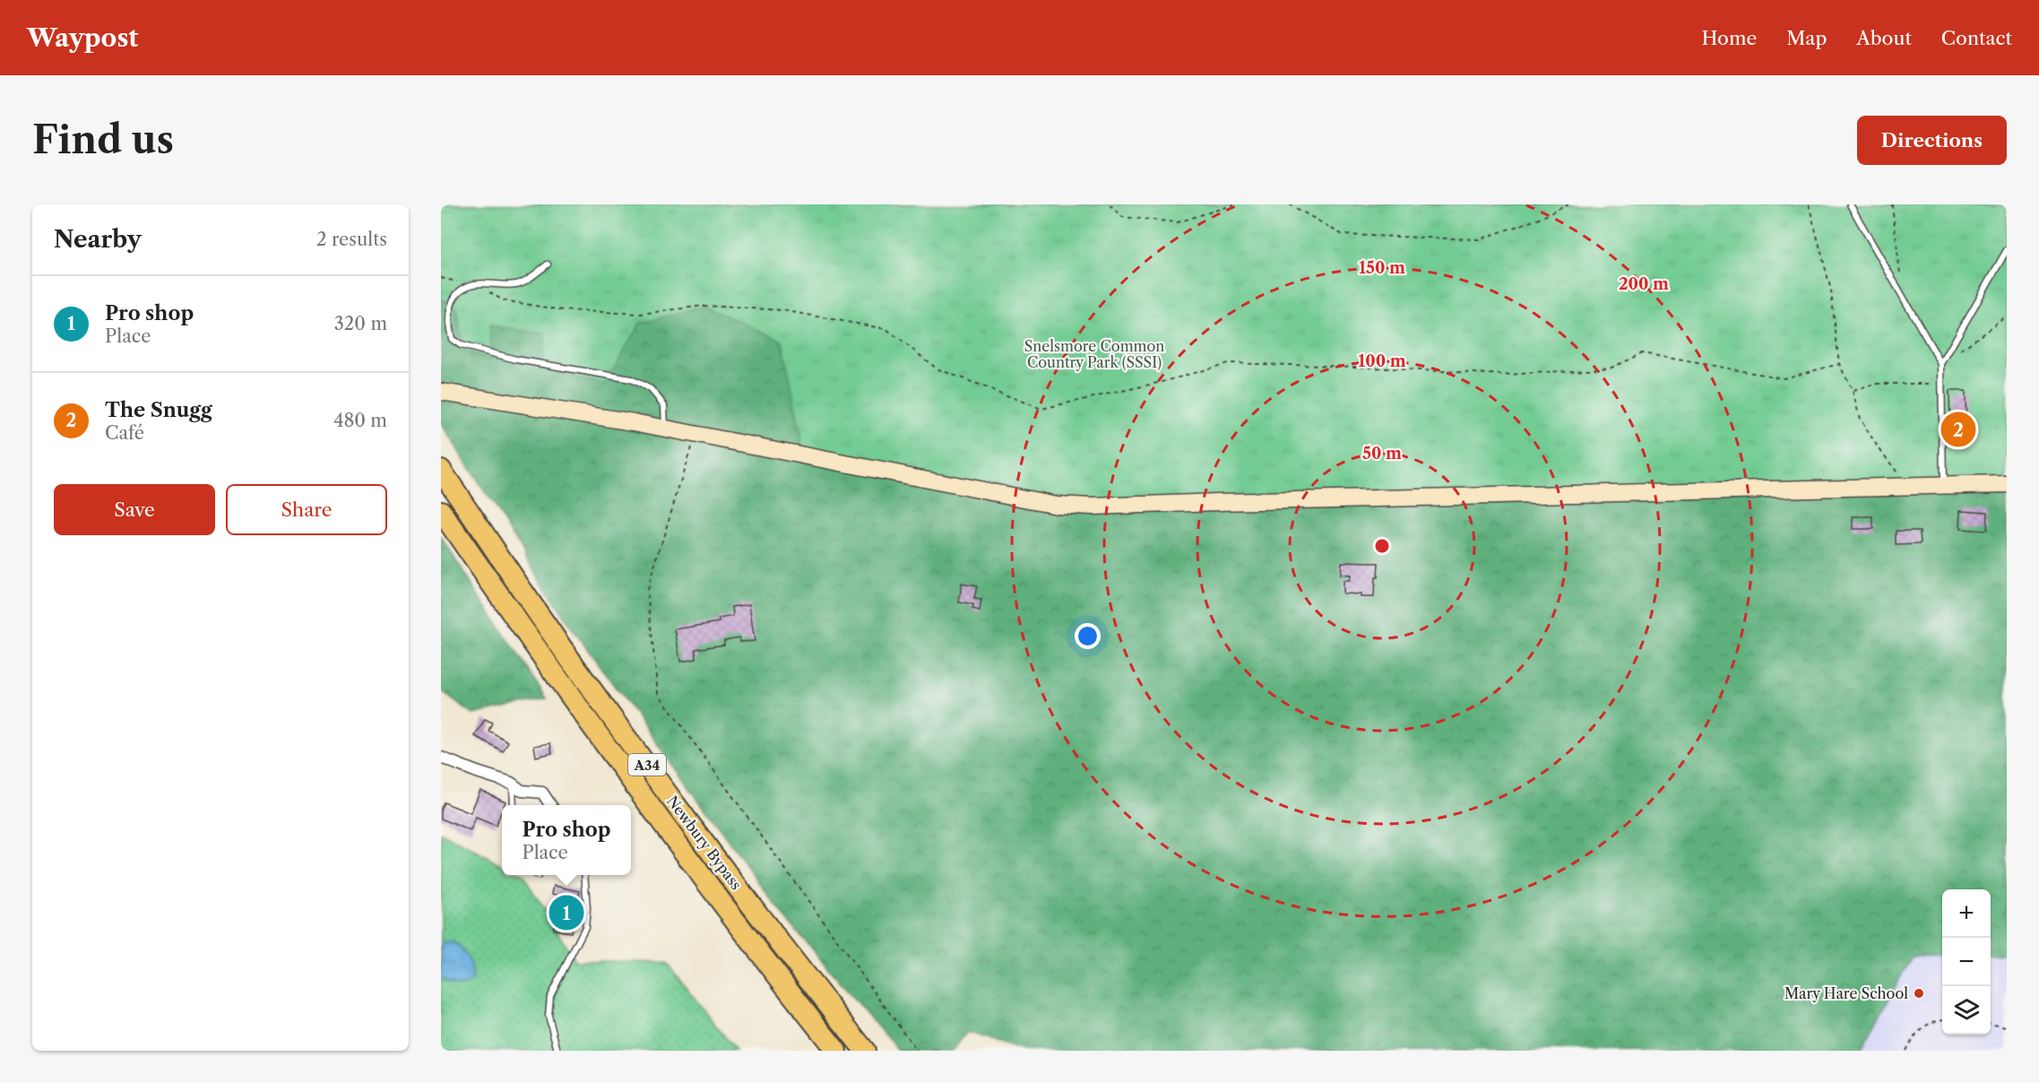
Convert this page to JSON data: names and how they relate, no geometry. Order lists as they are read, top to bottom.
{
  "streets": {
    "highway": ["A34", "Newbury Bypass"]
  },
  "parks": ["Snelsmore Common Country Park (SSSI)"],
  "places": ["Mary Hare School"],
  "page": {
    "header": "Waypost",
    "nav": [
      "Home",
      "Map",
      "About",
      "Contact"
    ],
    "buttons": [
      "Directions",
      ["Save", "Share"]
    ],
    "title": "Find us",
    "heading": ["Nearby", "2 results"],
    "list": [
      {
        "mark": "1",
        "name": "Pro shop",
        "note": "Place",
        "value": "320 m"
      },
      {
        "mark": "2",
        "name": "The Snugg",
        "note": "Café",
        "value": "480 m"
      }
    ],
    "pins": ["2", "1"],
    "popup": ["Pro shop", "Place"],
    "map_buttons": ["+", "−"]
  },
  "rings": [
    "150 m",
    "200 m",
    "100 m",
    "50 m"
  ]
}
